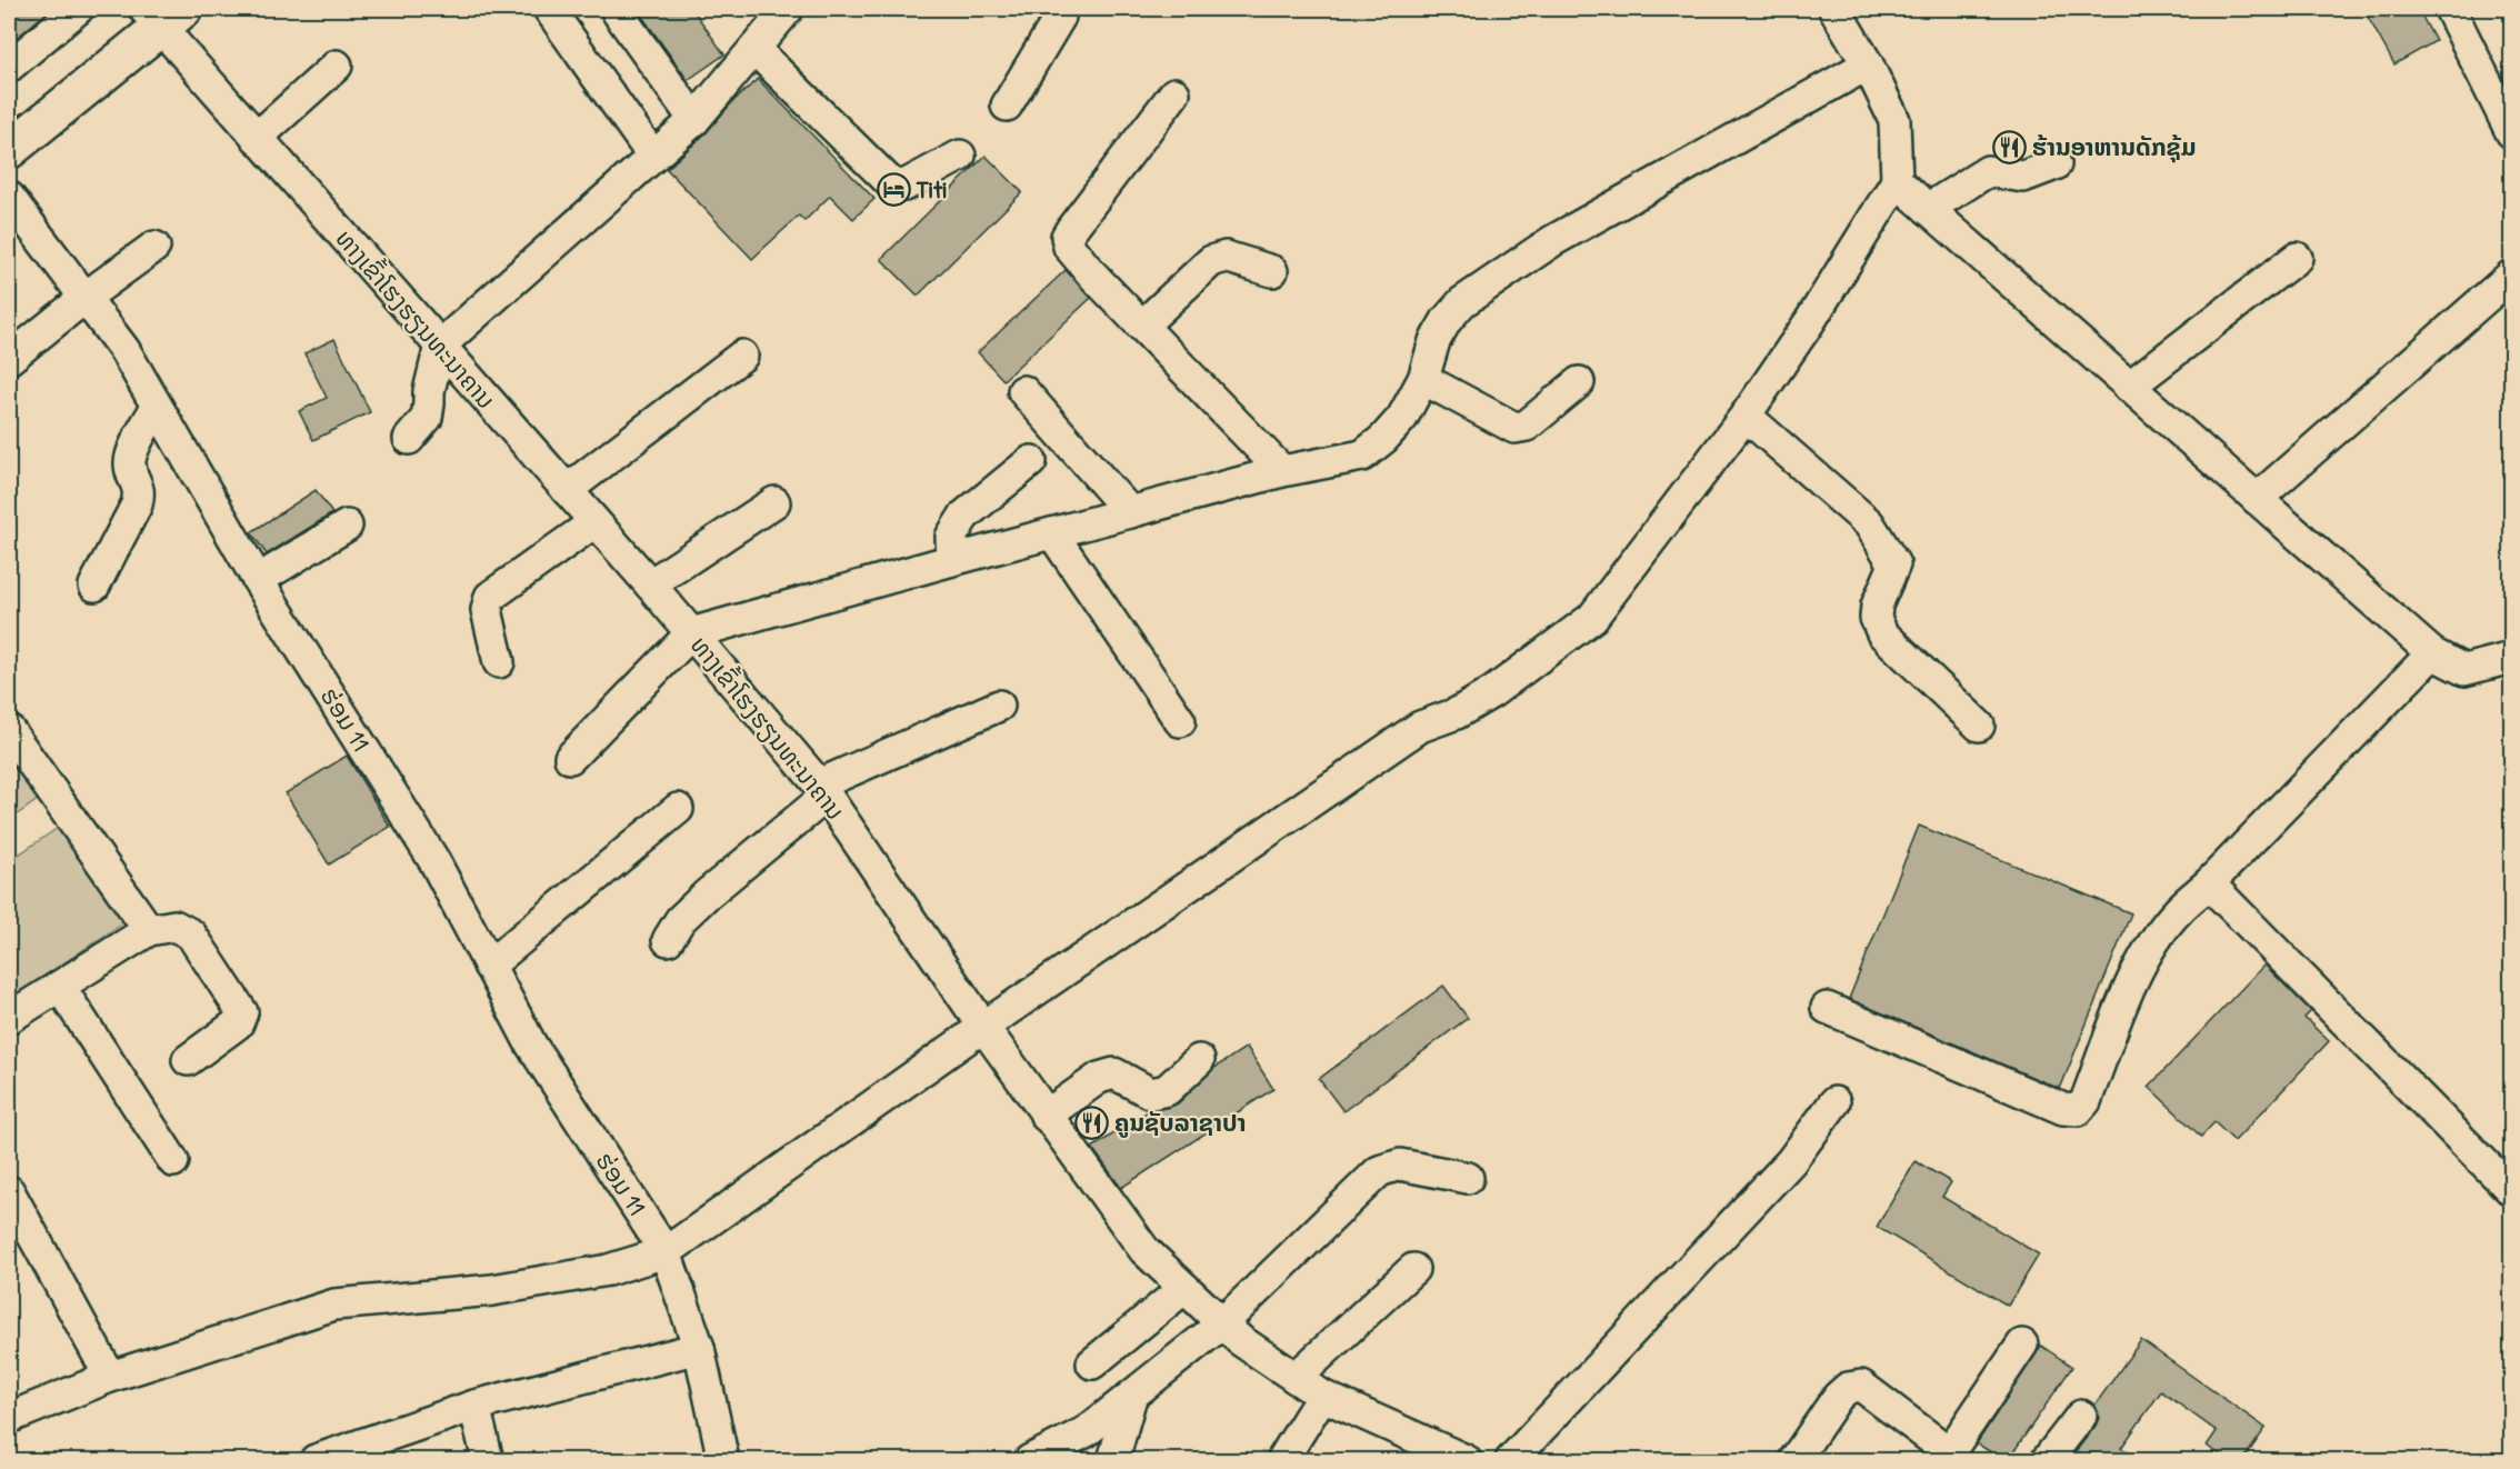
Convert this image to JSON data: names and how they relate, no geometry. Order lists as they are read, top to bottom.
{
  "streets": {
    "street": ["ທາງເຂົ້າໂຮງຮຽນທະນາຄານ", "ຮ່ອມ 11"]
  },
  "places": {
    "restaurant": ["ຮ້ານອາຫານດັກຊຸ້ມ", "ຄູນຊັບລາຊາປາ"],
    "hotel": ["Titi"]
  }
}
